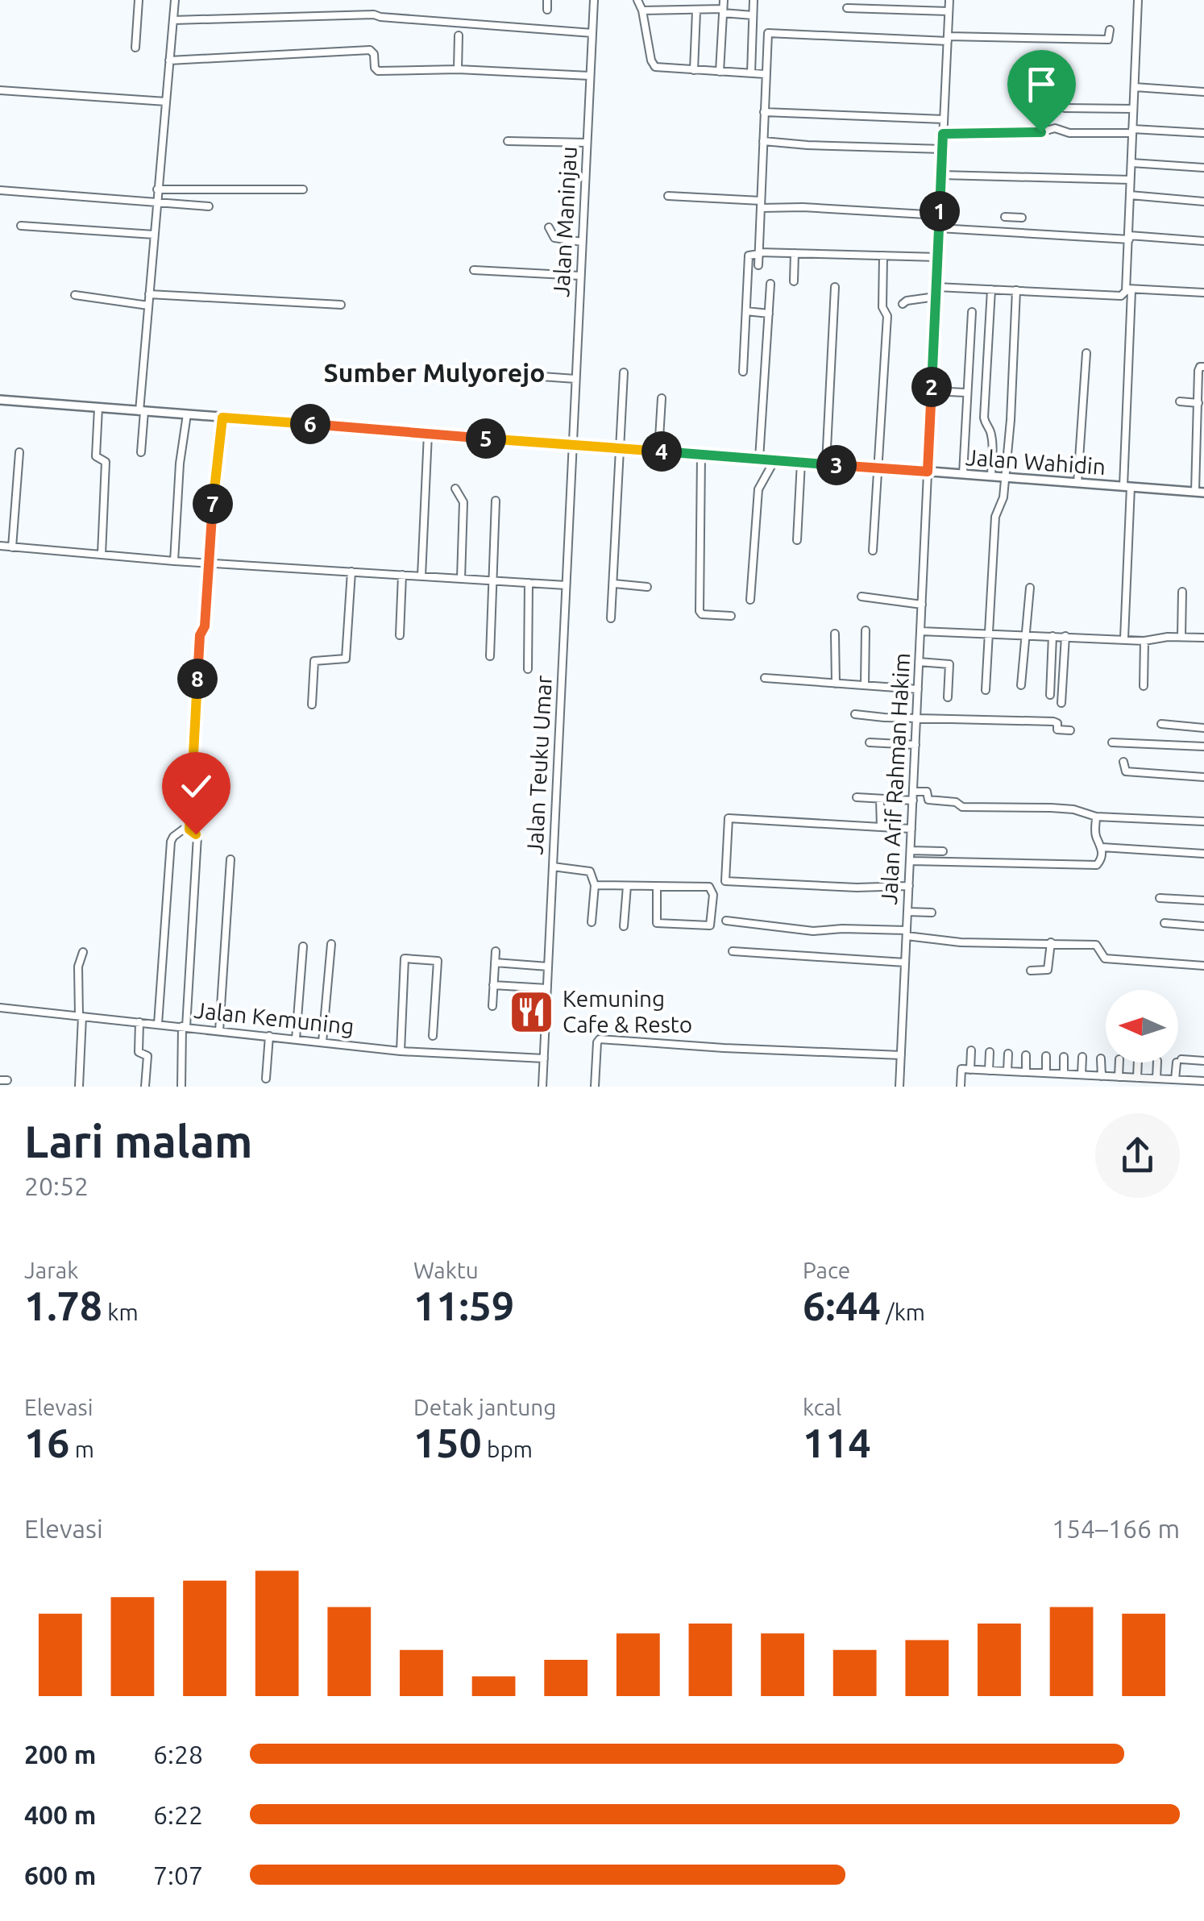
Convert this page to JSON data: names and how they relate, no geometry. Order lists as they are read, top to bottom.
{
  "streets": {
    "street": [
      "Jalan Maninjau",
      "Jalan Wahidin",
      "Jalan Teuku Umar",
      "Jalan Arif Rahman Hakim",
      "Jalan Kemuning"
    ]
  },
  "crossings": [
    ["Jalan Maninjau", "Jalan Wahidin"],
    ["Jalan Maninjau", "Jalan Teuku Umar"],
    ["Jalan Wahidin", "Jalan Teuku Umar"],
    ["Jalan Wahidin", "Jalan Arif Rahman Hakim"],
    ["Jalan Teuku Umar", "Jalan Kemuning"]
  ],
  "districts": ["Sumber Mulyorejo"],
  "places": {
    "restaurant": ["Kemuning Cafe & Resto"]
  },
  "north": "left",
  "page": {
    "pins": [
      "1",
      "2",
      "6",
      "5",
      "4",
      "3",
      "7",
      "8"
    ],
    "heading": ["Lari malam", "20:52"],
    "stats": [
      ["Jarak", "1.78 km"],
      ["Waktu", "11:59"],
      ["Pace", "6:44 /km"],
      ["Elevasi", "16 m"],
      ["Detak jantung", "150 bpm"],
      ["kcal", "114"]
    ],
    "chart": ["Elevasi", "154–166 m"],
    "list": [
      {
        "name": "200 m",
        "note": "6:28"
      },
      {
        "name": "400 m",
        "note": "6:22"
      },
      {
        "name": "600 m",
        "note": "7:07"
      }
    ]
  }
}
